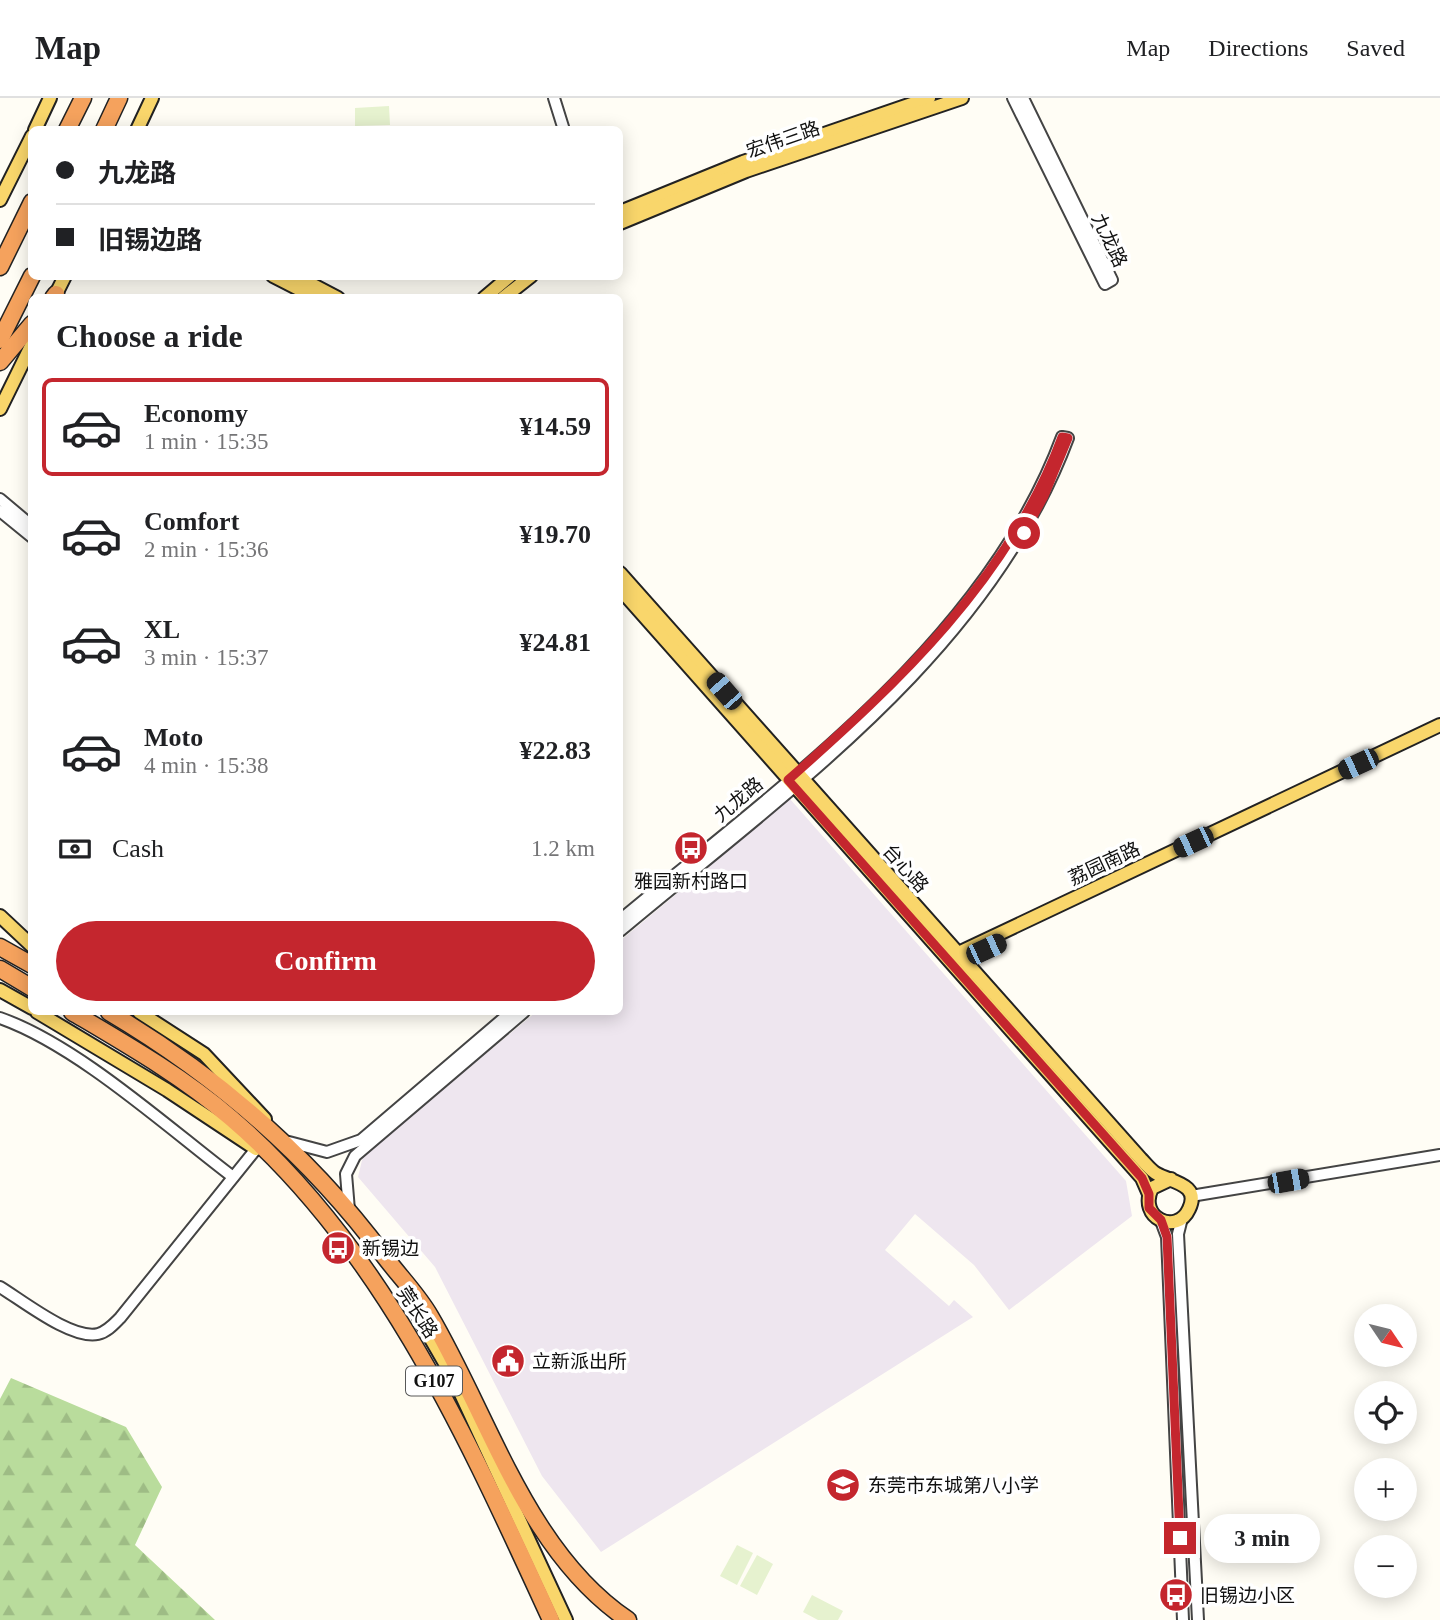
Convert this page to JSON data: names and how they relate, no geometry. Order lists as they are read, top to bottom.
{
  "streets": {
    "highway": ["莞长路", "G107"],
    "main road": ["宏伟三路", "荔园南路", "台心路"],
    "street": ["九龙路"]
  },
  "crossings": [
    ["九龙路", "台心路"],
    ["荔园南路", "台心路"]
  ],
  "places": {
    "bus stop": ["雅园新村路口", "新锡边", "旧锡边小区"],
    "public building": ["立新派出所"],
    "school or university": ["东莞市东城第八小学"]
  },
  "north": "bottom right",
  "page": {
    "header": "Map",
    "nav": ["Map", "Directions", "Saved"],
    "banner": ["九龙路", "旧锡边路"],
    "heading": "Choose a ride",
    "list": [
      {
        "name": "Economy",
        "note": "1 min · 15:35",
        "value": "¥14.59"
      },
      {
        "name": "Comfort",
        "note": "2 min · 15:36",
        "value": "¥19.70"
      },
      {
        "name": "XL",
        "note": "3 min · 15:37",
        "value": "¥24.81"
      },
      {
        "name": "Moto",
        "note": "4 min · 15:38",
        "value": "¥22.83"
      }
    ],
    "pay": ["Cash", "1.2 km"],
    "buttons": "Confirm",
    "map_buttons": ["+", "−"],
    "bubble": "3 min"
  }
}
